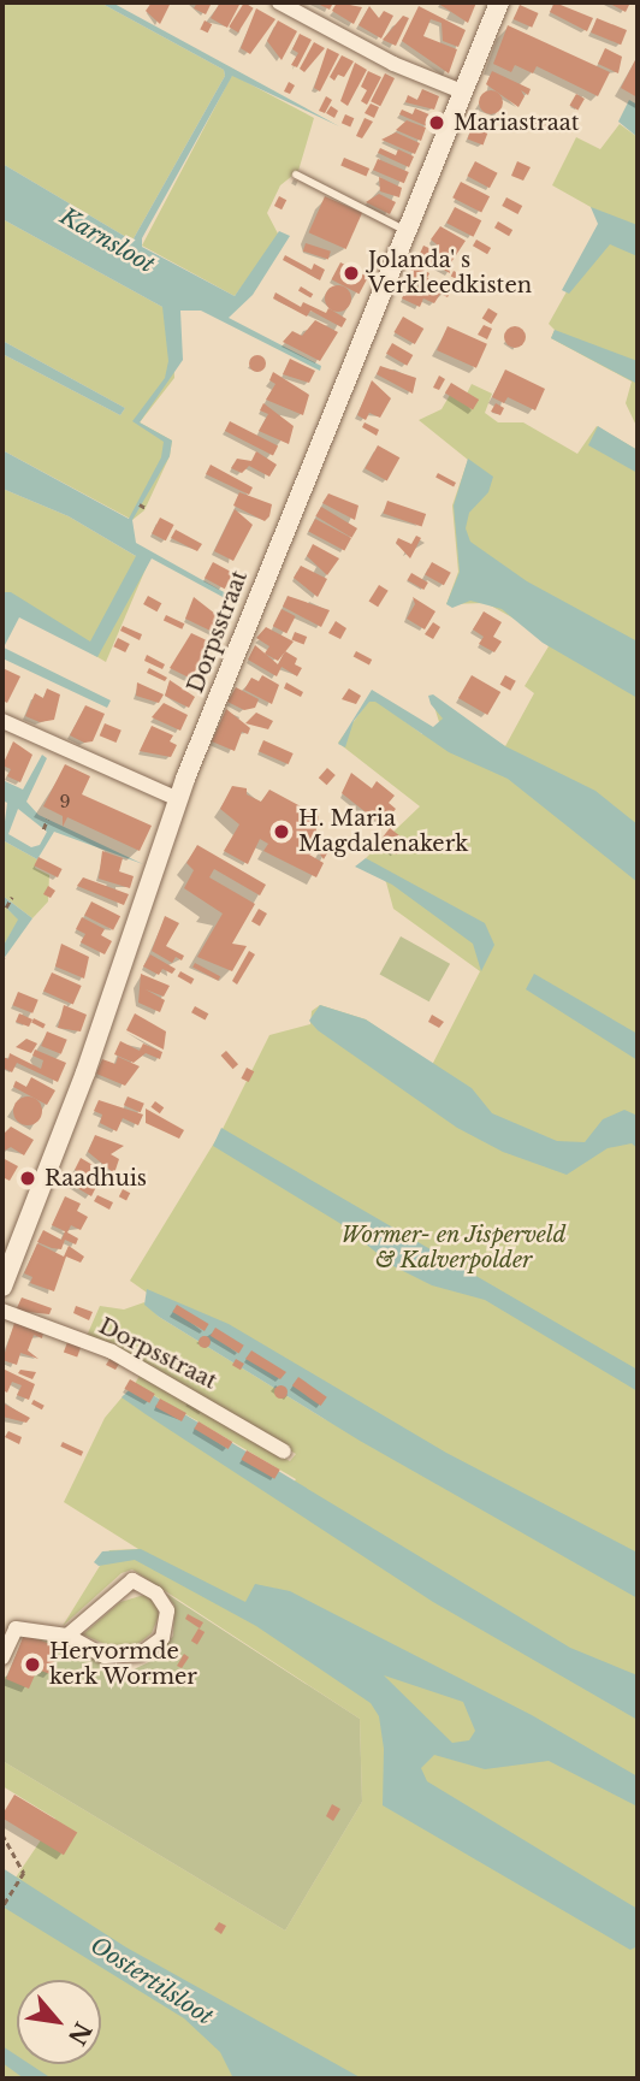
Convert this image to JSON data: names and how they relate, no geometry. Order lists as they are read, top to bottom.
{
  "streets": {
    "street": ["Dorpsstraat"]
  },
  "water": ["Karnsloot", "Oostertilsloot"],
  "parks": ["Wormer- en Jisperveld & Kalverpolder"],
  "places": [
    "Mariastraat",
    "Jolanda' s Verkleedkisten",
    "H. Maria Magdalenakerk",
    "Raadhuis",
    "Hervormde kerk Wormer"
  ],
  "house_numbers": ["9"],
  "north": "bottom right"
}
